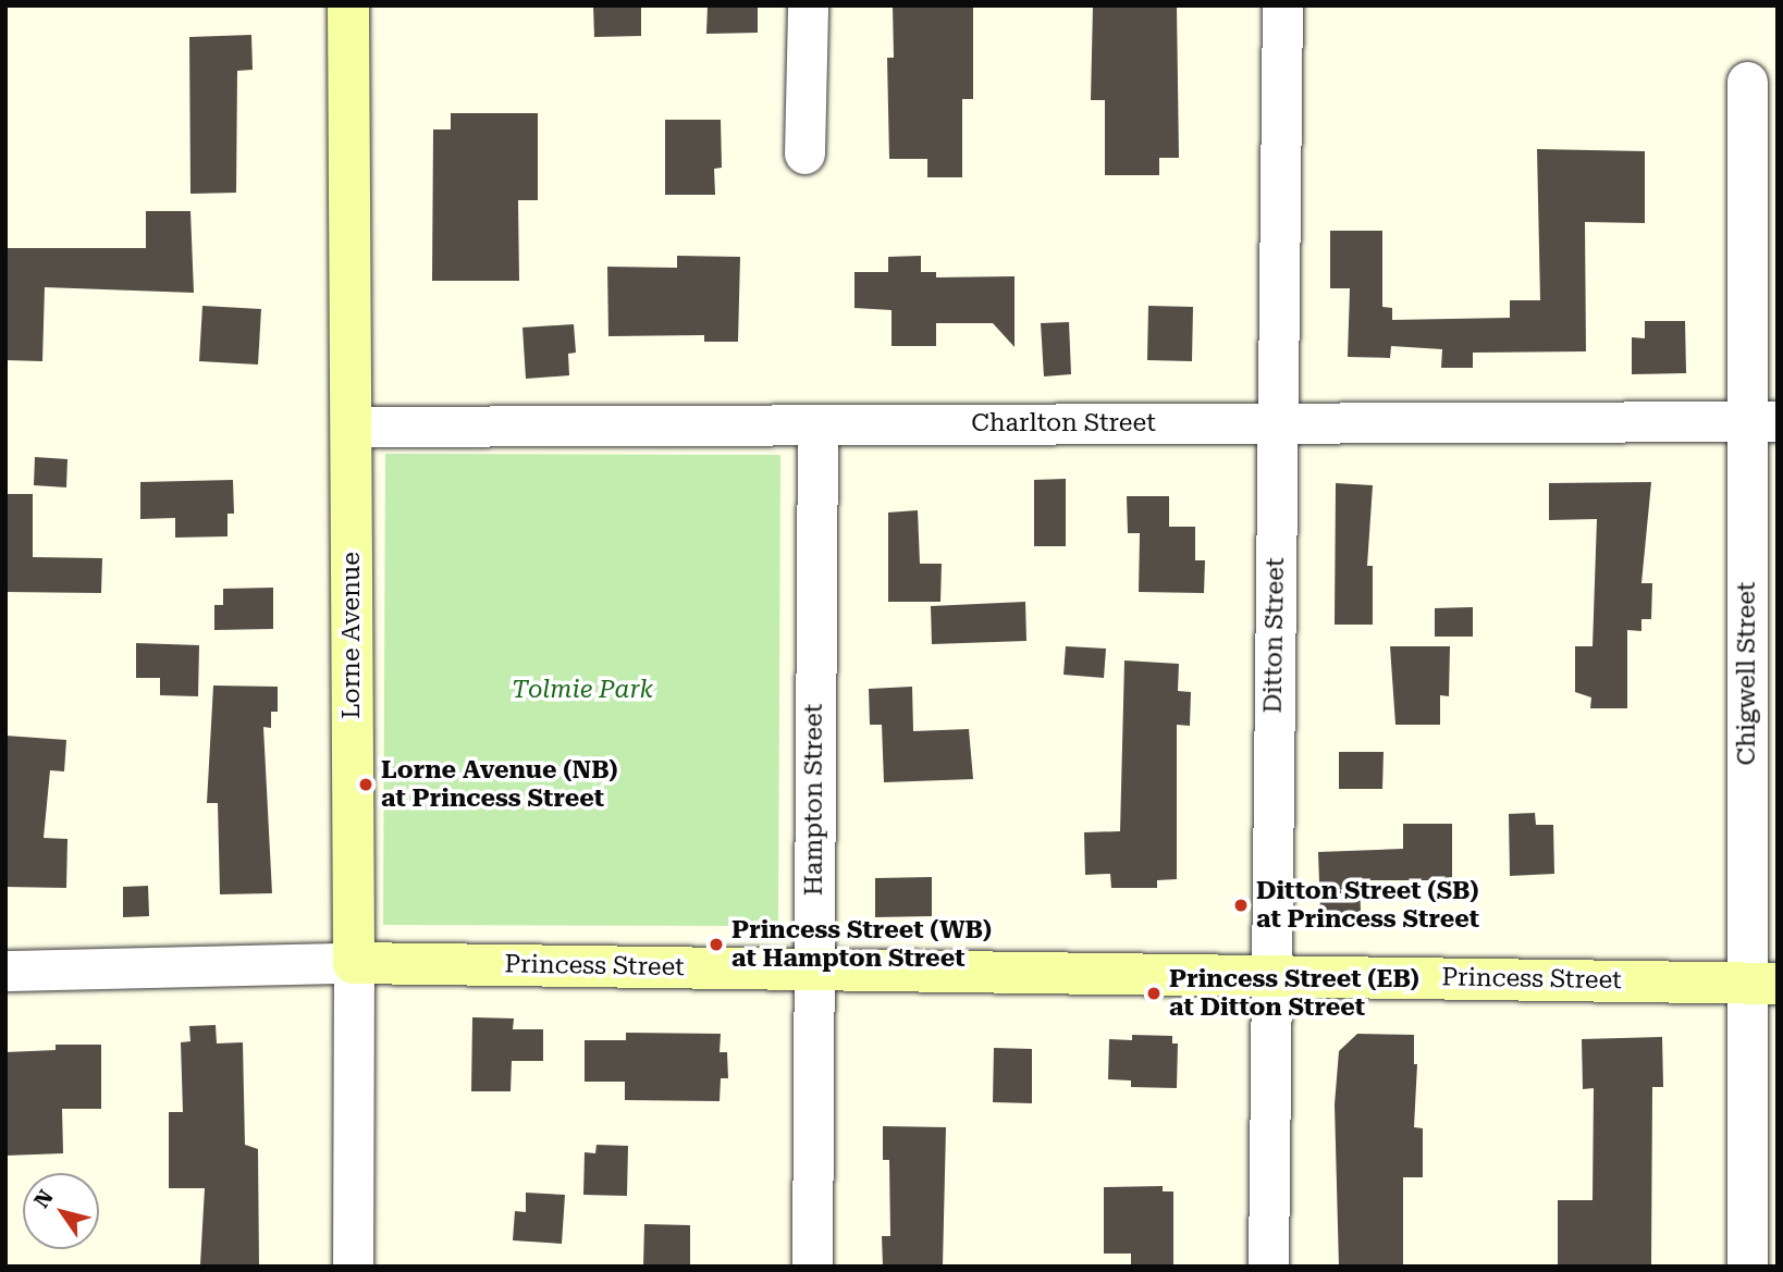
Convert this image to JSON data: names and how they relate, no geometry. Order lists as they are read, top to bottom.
{
  "streets": {
    "street": [
      "Charlton Street",
      "Lorne Avenue",
      "Ditton Street",
      "Chigwell Street",
      "Hampton Street",
      "Princess Street"
    ]
  },
  "crossings": [
    ["Charlton Street", "Lorne Avenue"],
    ["Charlton Street", "Ditton Street"],
    ["Charlton Street", "Chigwell Street"],
    ["Charlton Street", "Hampton Street"],
    ["Lorne Avenue", "Princess Street"],
    ["Ditton Street", "Princess Street"],
    ["Chigwell Street", "Princess Street"],
    ["Hampton Street", "Princess Street"]
  ],
  "parks": ["Tolmie Park"],
  "places": [
    "Lorne Avenue (NB) at Princess Street",
    "Ditton Street (SB) at Princess Street",
    "Princess Street (WB) at Hampton Street",
    "Princess Street (EB) at Ditton Street"
  ],
  "north": "top left"
}
